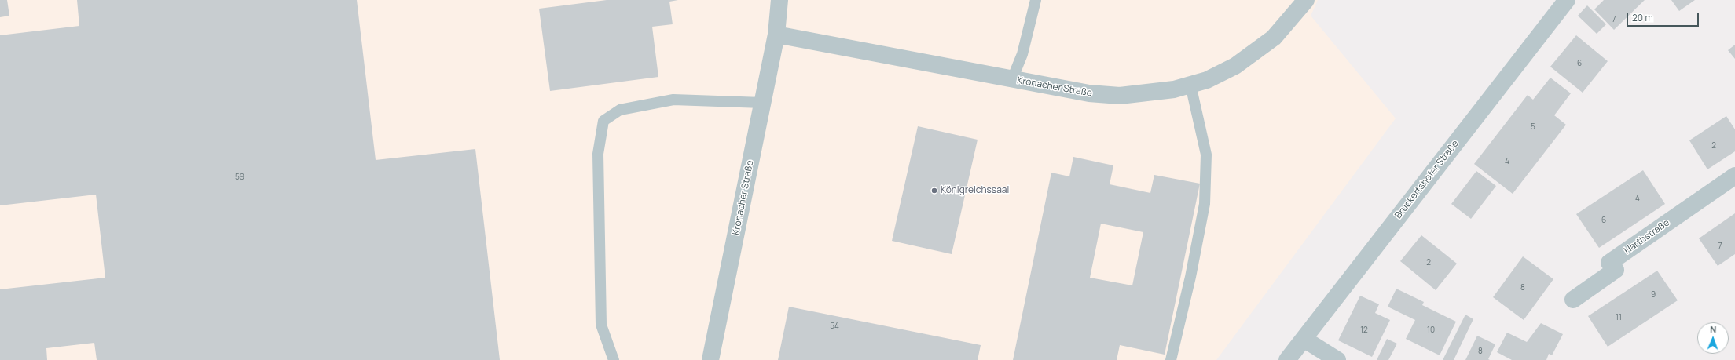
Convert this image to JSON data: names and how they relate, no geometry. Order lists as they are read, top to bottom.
{
  "streets": {
    "street": ["Kronacher Straße", "Bruckertshofer Straße", "Harthstraße"]
  },
  "places": ["Königreichssaal"],
  "house_numbers": [
    "7",
    "6",
    "5",
    "2",
    "4",
    "59",
    "4",
    "6",
    "7",
    "2",
    "8",
    "9",
    "11",
    "54",
    "12",
    "10",
    "8"
  ],
  "scale_bar": "20 m",
  "north": "top"
}
